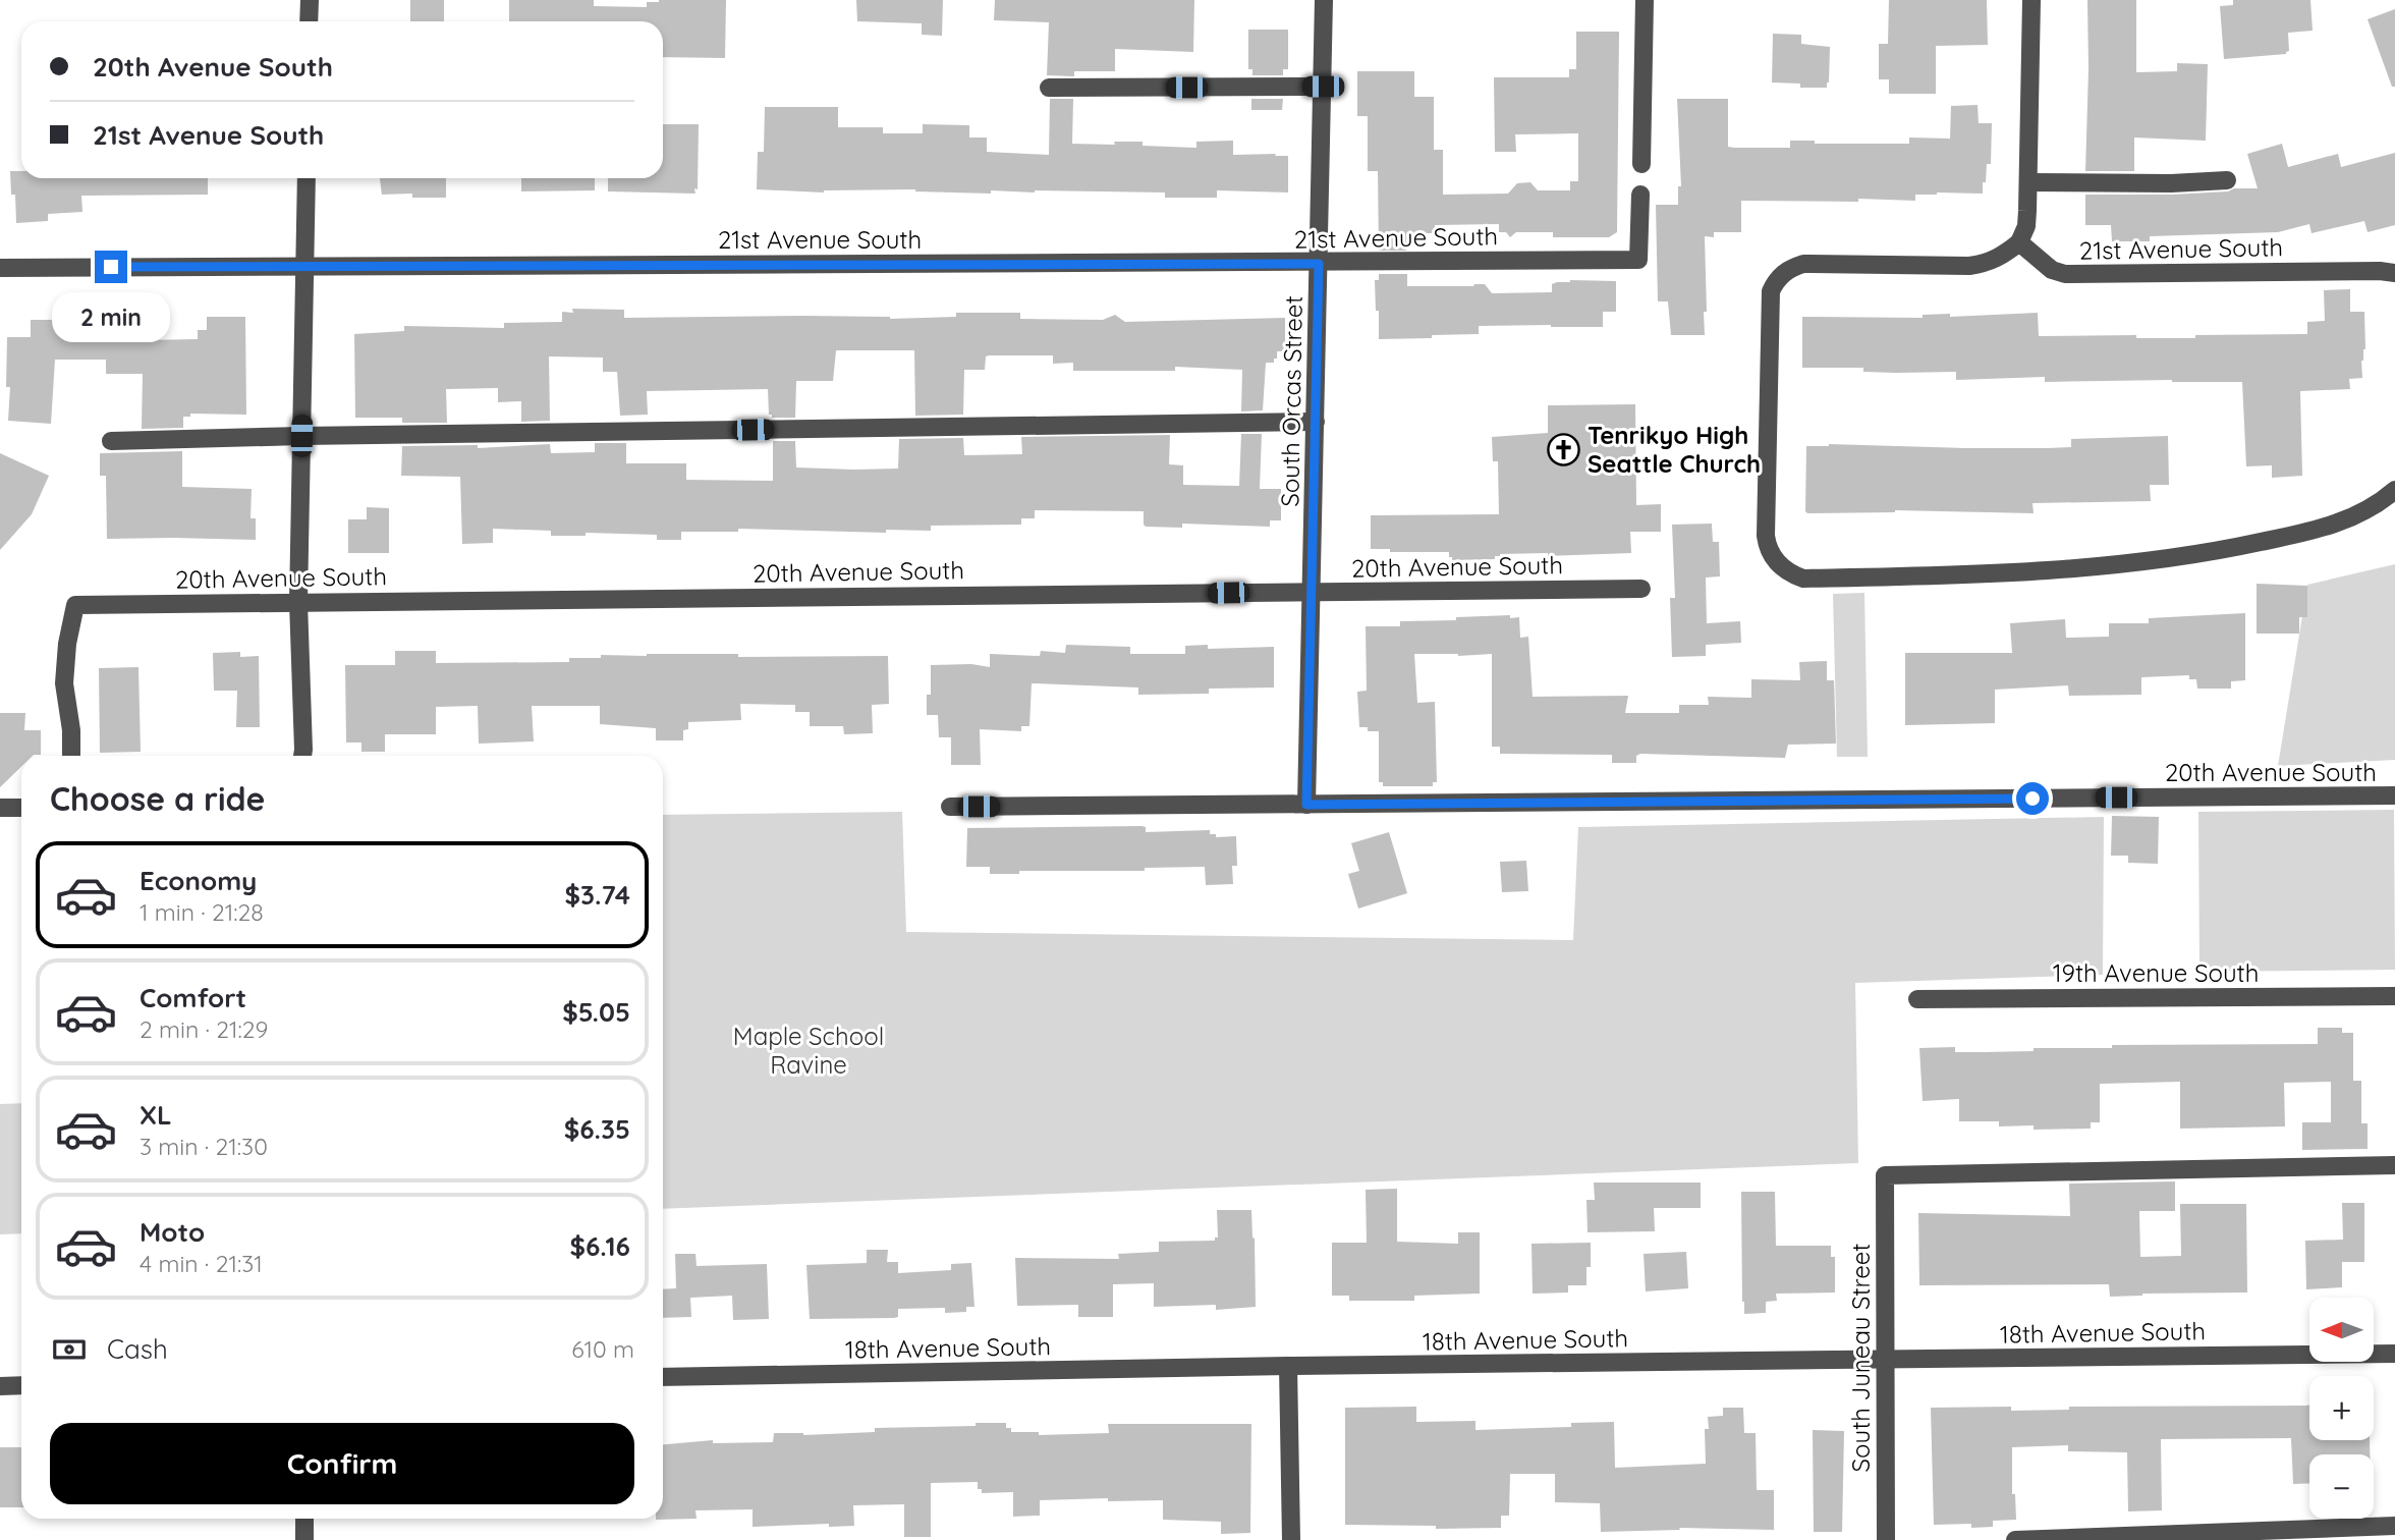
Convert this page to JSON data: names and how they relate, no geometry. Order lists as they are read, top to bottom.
{
  "streets": {
    "street": [
      "21st Avenue South",
      "South Orcas Street",
      "20th Avenue South",
      "19th Avenue South",
      "18th Avenue South",
      "South Juneau Street"
    ]
  },
  "crossings": [
    ["21st Avenue South", "South Orcas Street"],
    ["South Orcas Street", "20th Avenue South"],
    ["18th Avenue South", "South Juneau Street"]
  ],
  "parks": ["Maple School Ravine"],
  "places": {
    "church": ["Tenrikyo High Seattle Church"]
  },
  "north": "left",
  "page": {
    "banner": ["20th Avenue South", "21st Avenue South"],
    "bubble": "2 min",
    "heading": "Choose a ride",
    "list": [
      {
        "name": "Economy",
        "note": "1 min · 21:28",
        "value": "$3.74"
      },
      {
        "name": "Comfort",
        "note": "2 min · 21:29",
        "value": "$5.05"
      },
      {
        "name": "XL",
        "note": "3 min · 21:30",
        "value": "$6.35"
      },
      {
        "name": "Moto",
        "note": "4 min · 21:31",
        "value": "$6.16"
      }
    ],
    "map_buttons": ["+", "−"],
    "pay": ["Cash", "610 m"],
    "buttons": "Confirm"
  }
}
